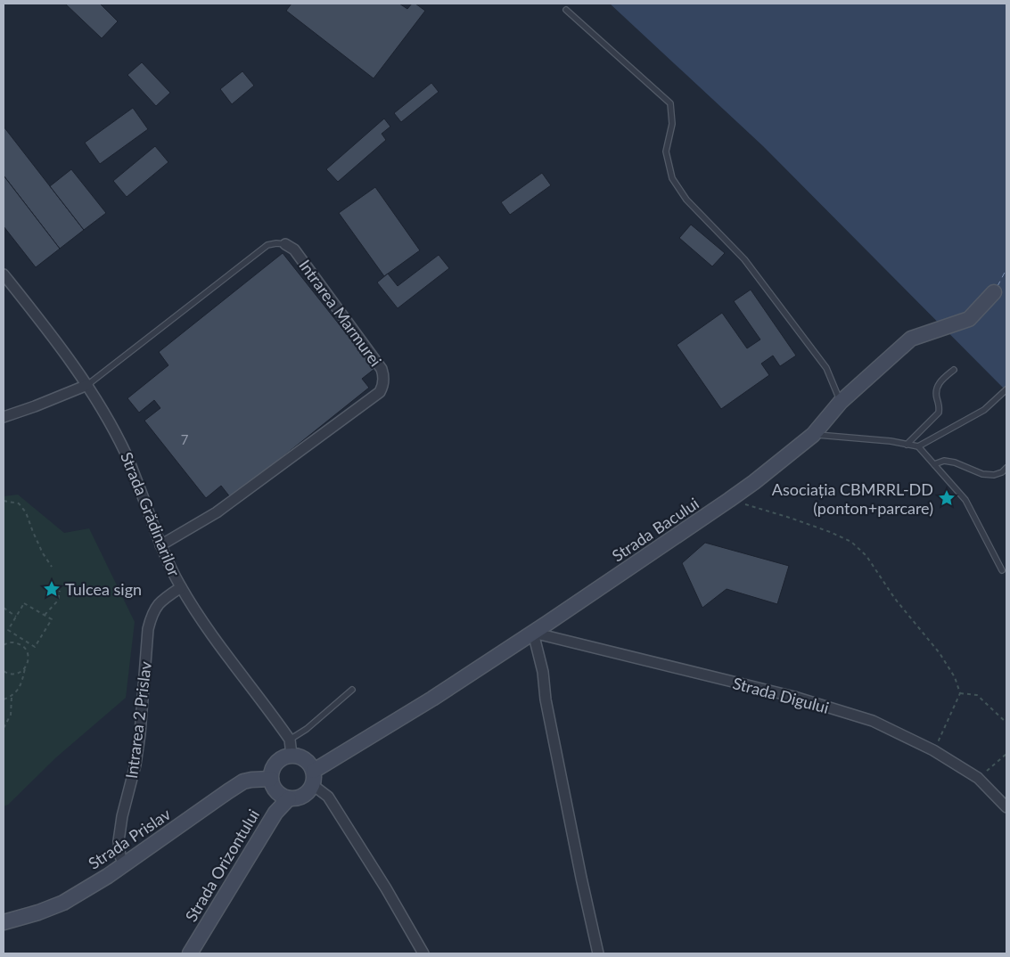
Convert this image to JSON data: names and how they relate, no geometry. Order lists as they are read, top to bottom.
{
  "streets": {
    "street": [
      "Intrarea Marmurei",
      "Strada Grădinarilor",
      "Strada Bacului",
      "Strada Digului",
      "Intrarea 2 Prislav",
      "Strada Prislav",
      "Strada Orizontului"
    ]
  },
  "crossings": [
    ["Intrarea Marmurei", "Strada Grădinarilor"],
    ["Strada Grădinarilor", "Strada Bacului"],
    ["Strada Grădinarilor", "Intrarea 2 Prislav"],
    ["Strada Grădinarilor", "Strada Prislav"],
    ["Strada Grădinarilor", "Strada Orizontului"],
    ["Strada Bacului", "Strada Digului"],
    ["Strada Bacului", "Strada Prislav"],
    ["Strada Bacului", "Strada Orizontului"],
    ["Intrarea 2 Prislav", "Strada Prislav"],
    ["Strada Prislav", "Strada Orizontului"]
  ],
  "places": {
    "place": ["Asociația CBMRRL-DD (ponton+parcare)", "Tulcea sign"]
  },
  "house_numbers": ["7"]
}
